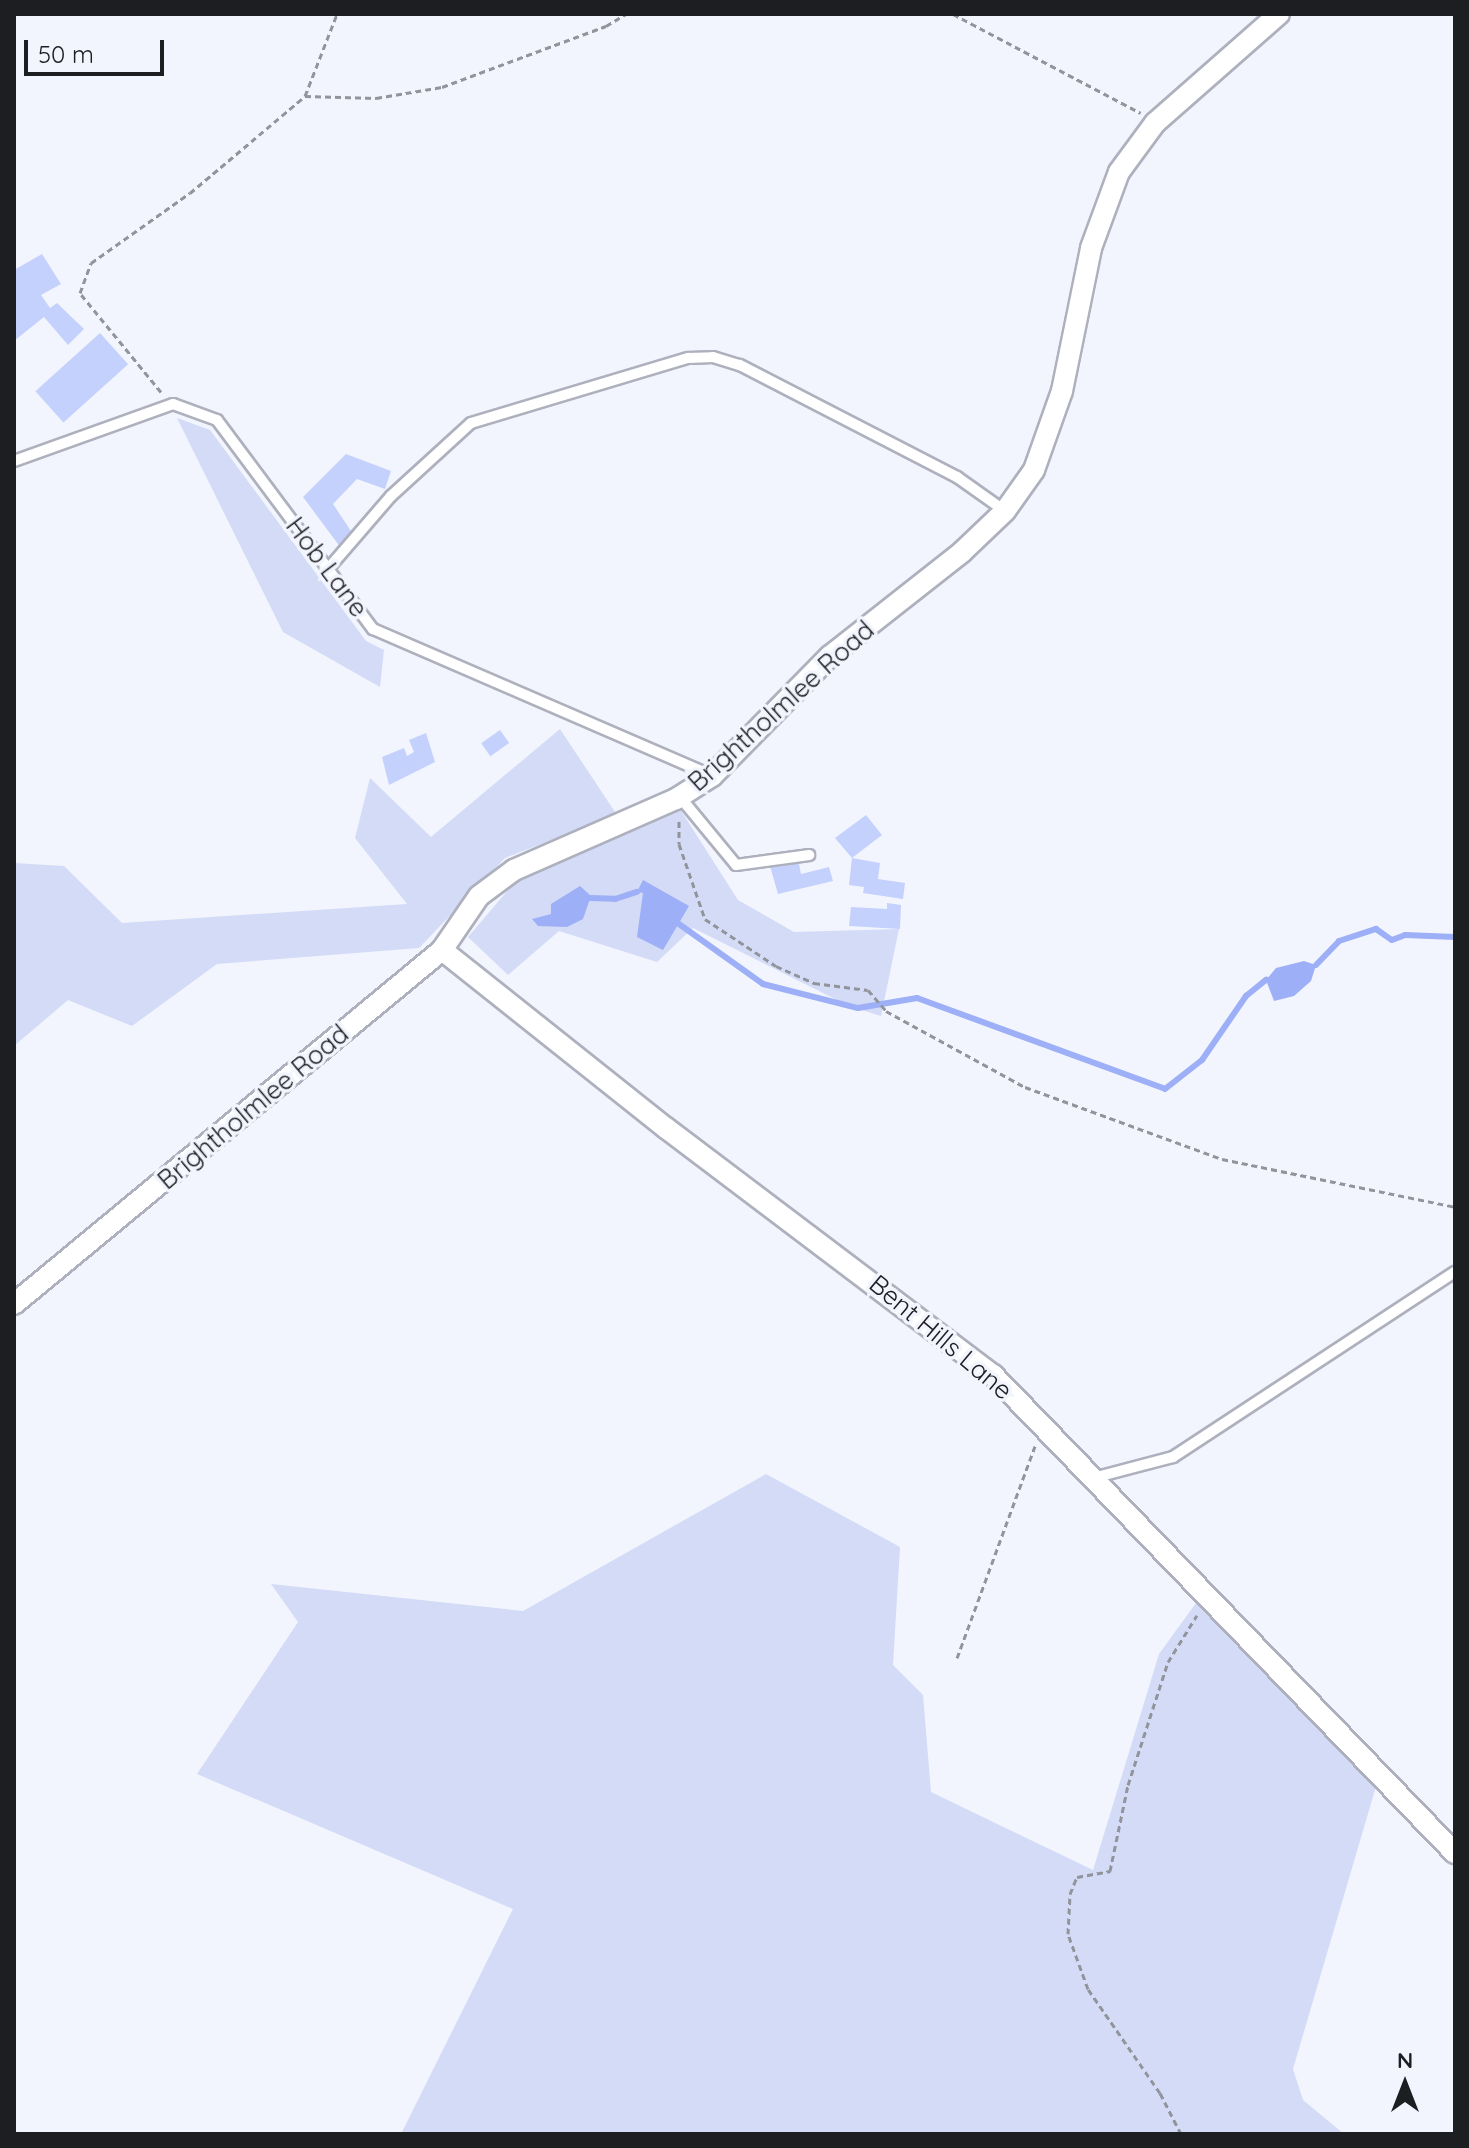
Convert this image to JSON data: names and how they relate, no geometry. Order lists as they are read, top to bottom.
{
  "streets": {
    "street": ["Brightholmlee Road", "Bent Hills Lane"],
    "lane": ["Hob Lane"]
  },
  "crossings": [
    ["Hob Lane", "Brightholmlee Road"],
    ["Brightholmlee Road", "Bent Hills Lane"]
  ],
  "scale_bar": "50 m",
  "north": "top"
}
